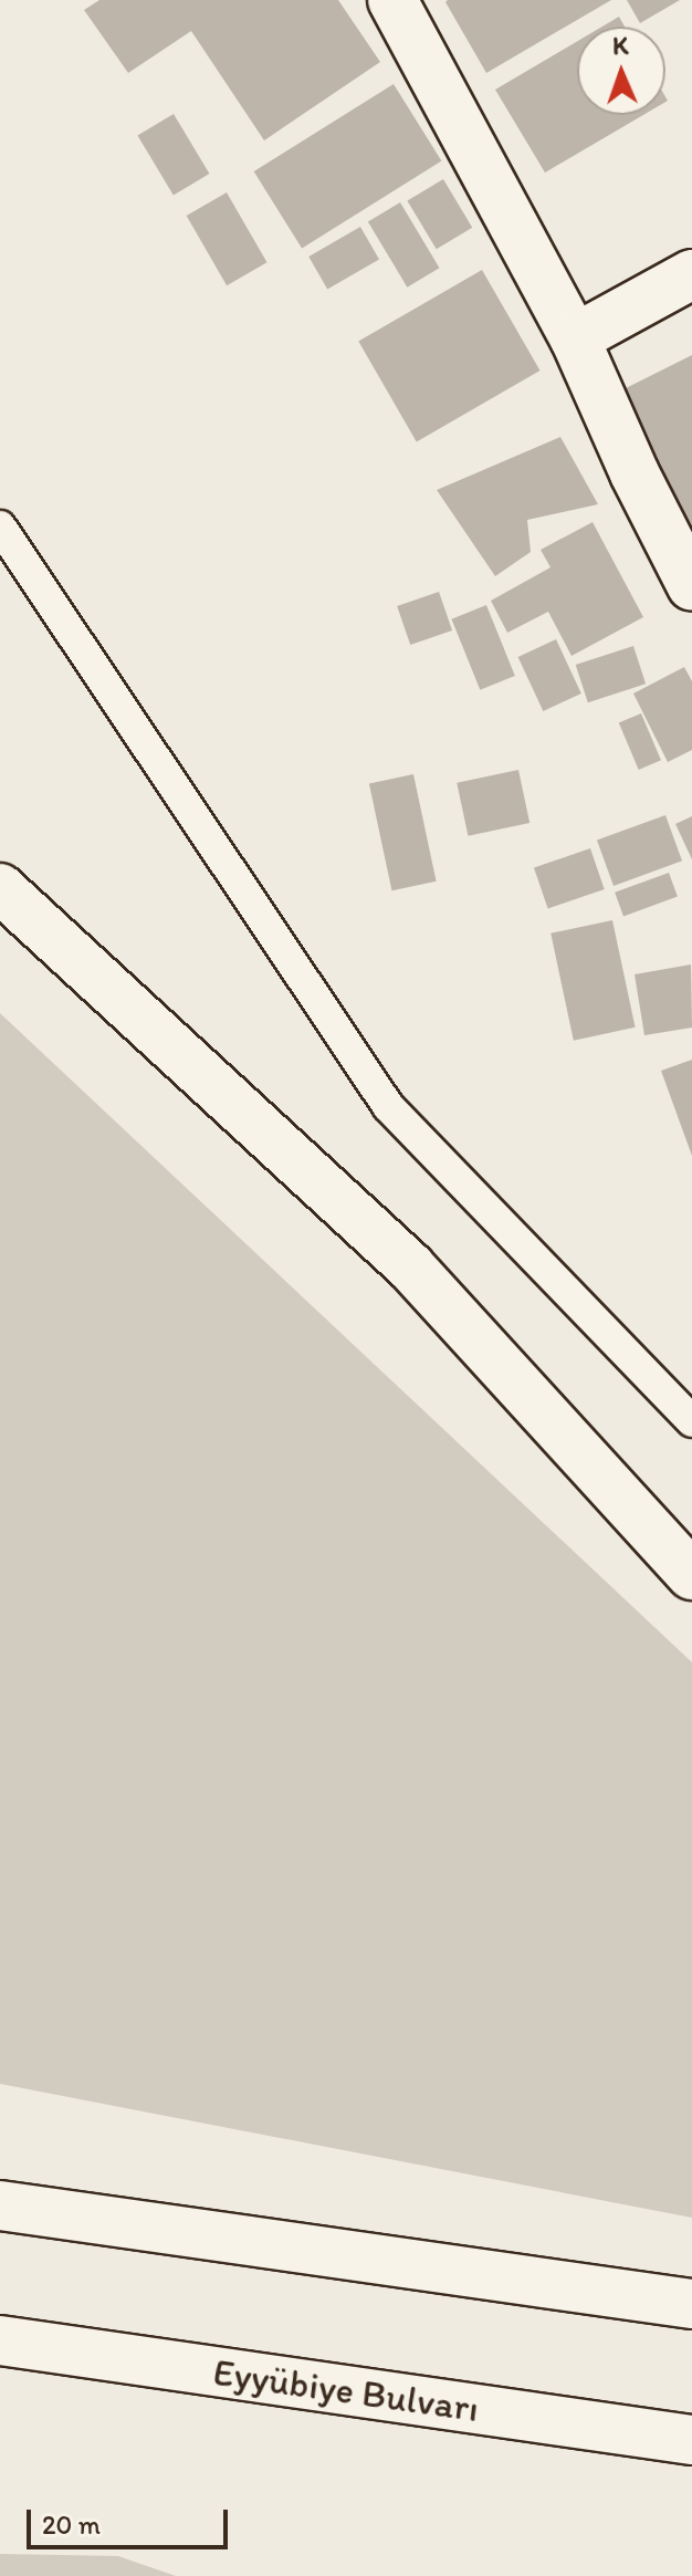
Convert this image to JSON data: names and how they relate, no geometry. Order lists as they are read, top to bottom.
{
  "streets": {
    "main road": ["Eyyübiye Bulvarı"]
  },
  "scale_bar": "20 m",
  "north": "top"
}
